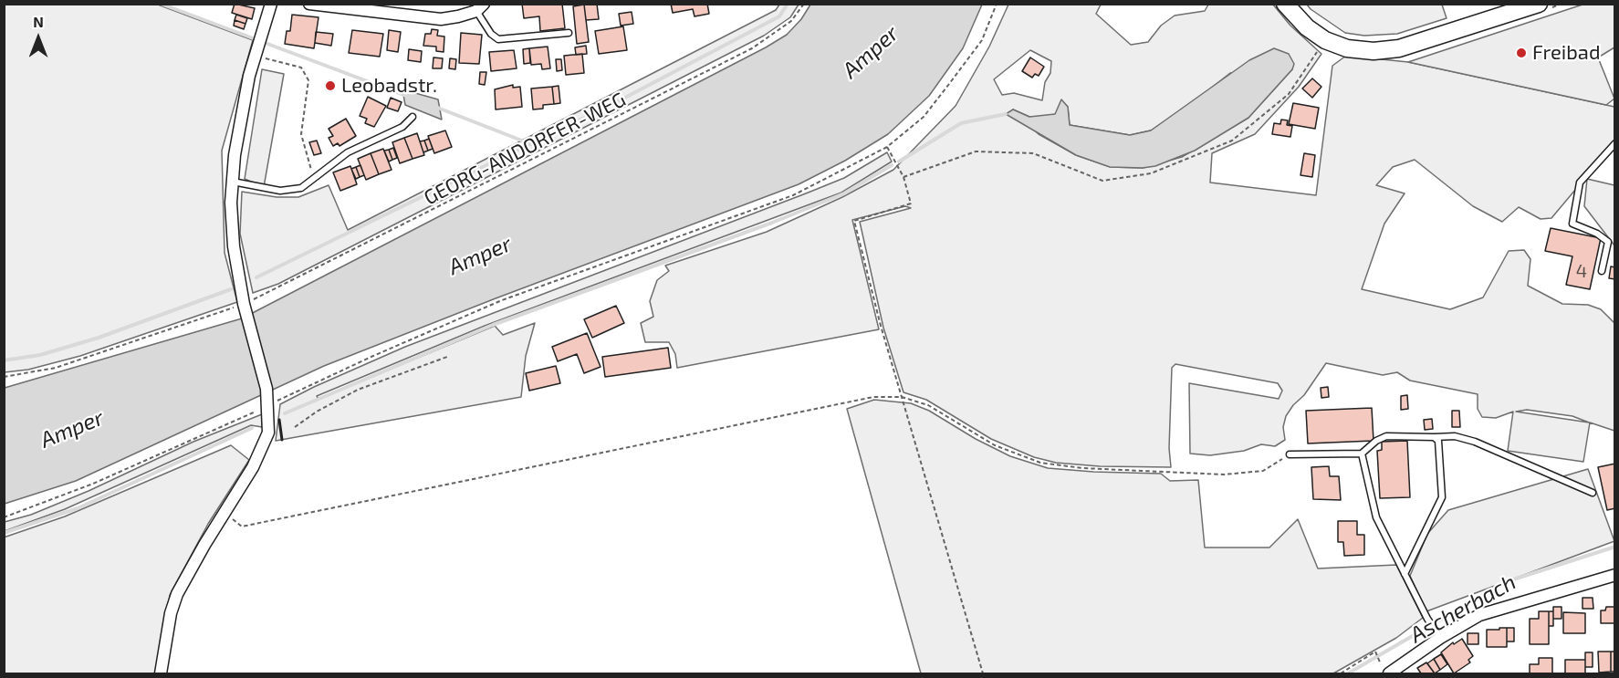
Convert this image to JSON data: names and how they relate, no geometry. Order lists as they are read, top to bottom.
{
  "streets": {
    "path": ["GEORG-ANDORFER-WEG"]
  },
  "water": ["Amper", "Ascherbach"],
  "places": ["Freibad", "Leobadstr."],
  "house_numbers": ["4"],
  "north": "top"
}
